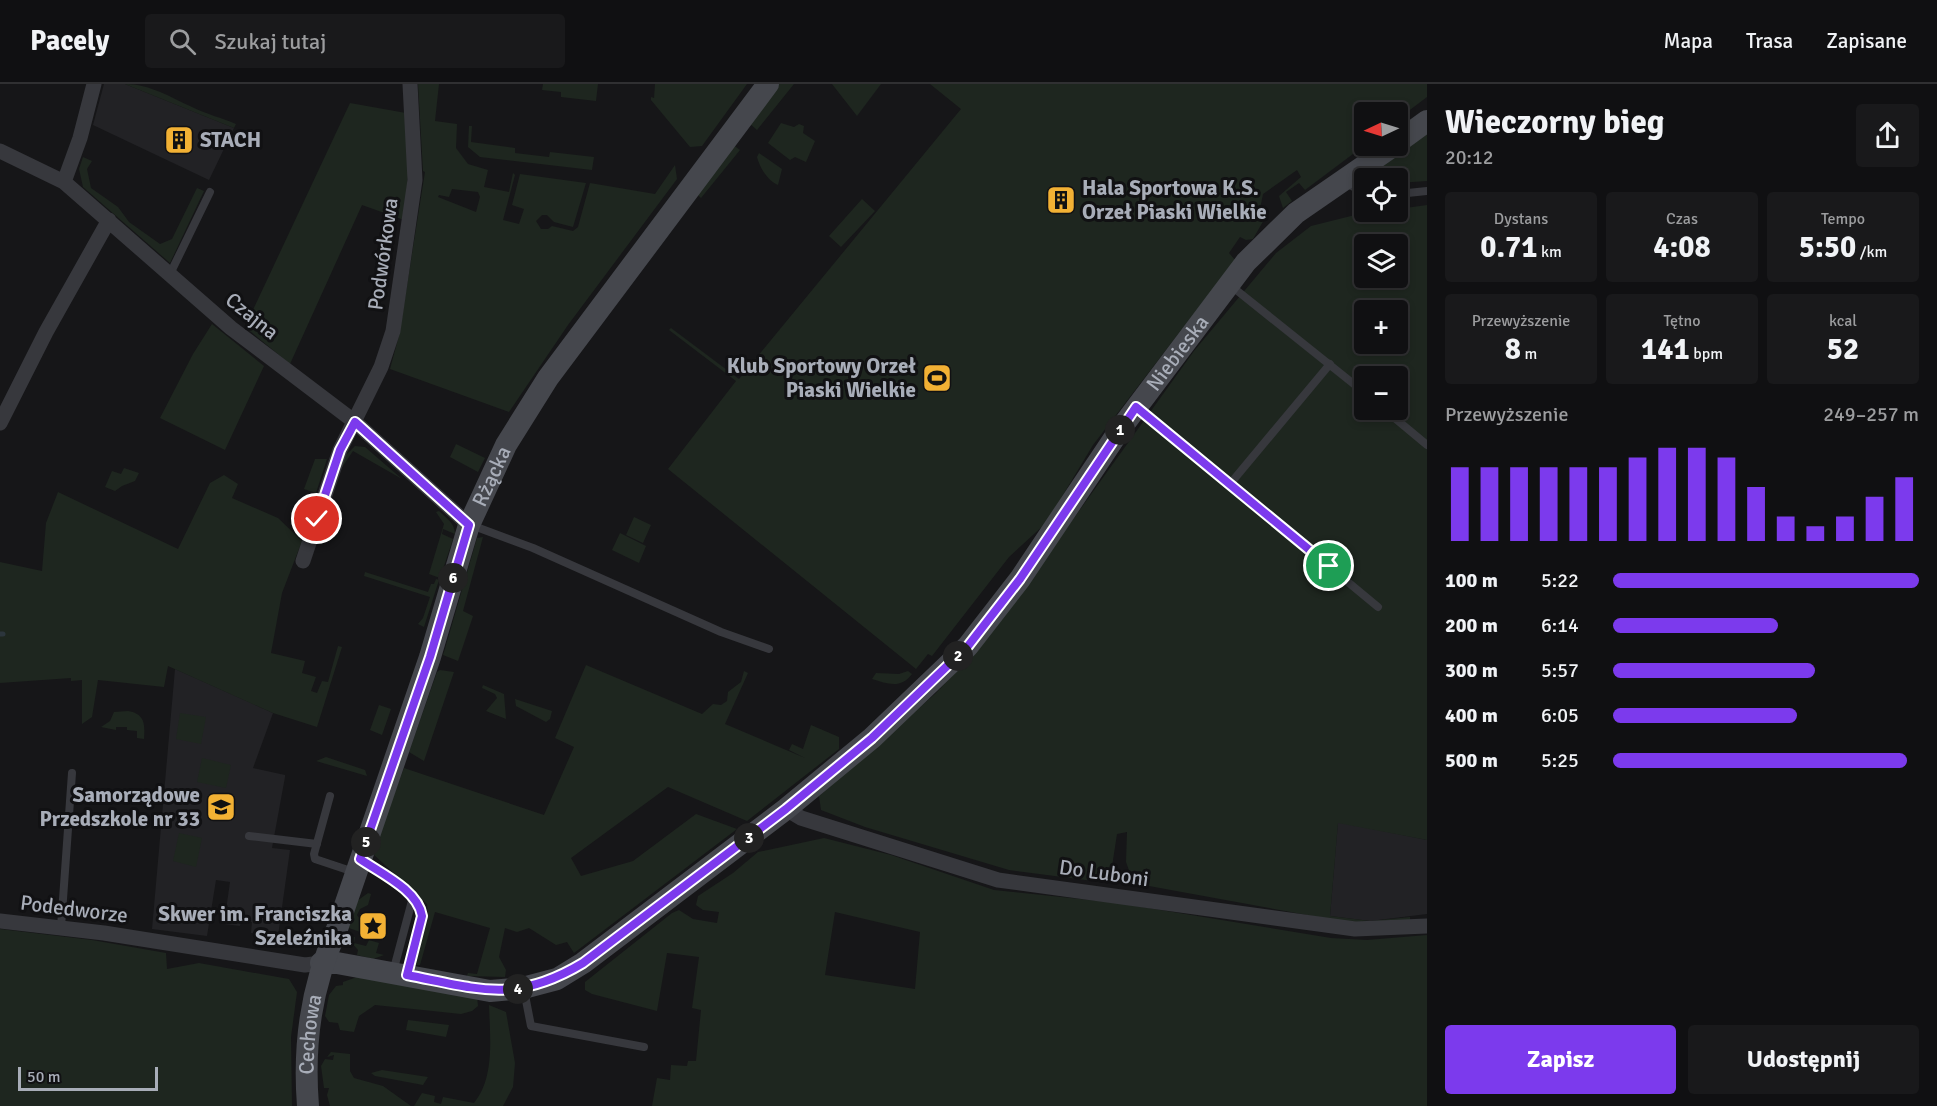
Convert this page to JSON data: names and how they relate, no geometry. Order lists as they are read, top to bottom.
{
  "streets": {
    "street": [
      "Podwórkowa",
      "Czajna",
      "Niebieska",
      "Rżącka",
      "Do Luboni",
      "Podedworze",
      "Cechowa"
    ]
  },
  "crossings": [
    ["Podwórkowa", "Czajna"],
    ["Czajna", "Rżącka"],
    ["Niebieska", "Rżącka"],
    ["Niebieska", "Do Luboni"],
    ["Niebieska", "Podedworze"],
    ["Niebieska", "Cechowa"],
    ["Rżącka", "Podedworze"],
    ["Rżącka", "Cechowa"],
    ["Podedworze", "Cechowa"]
  ],
  "places": {
    "building": ["STACH", "Hala Sportowa K.S. Orzeł Piaski Wielkie"],
    "sports": ["Klub Sportowy Orzeł Piaski Wielkie"],
    "school or university": ["Samorządowe Przedszkole nr 33"],
    "place": ["Skwer im. Franciszka Szeleźnika"]
  },
  "scale_bar": "50 m",
  "north": "left",
  "page": {
    "header": "Pacely",
    "search": "Szukaj tutaj",
    "nav": ["Mapa", "Trasa", "Zapisane"],
    "heading": ["Wieczorny bieg", "20:12"],
    "map_buttons": ["+", "−"],
    "stats": [
      ["Dystans", "0.71 km"],
      ["Czas", "4:08"],
      ["Tempo", "5:50 /km"],
      ["Przewyższenie", "8 m"],
      ["Tętno", "141 bpm"],
      ["kcal", "52"]
    ],
    "chart": ["Przewyższenie", "249–257 m"],
    "pins": [
      "1",
      "6",
      "2",
      "3",
      "5",
      "4"
    ],
    "list": [
      {
        "name": "100 m",
        "note": "5:22"
      },
      {
        "name": "200 m",
        "note": "6:14"
      },
      {
        "name": "300 m",
        "note": "5:57"
      },
      {
        "name": "400 m",
        "note": "6:05"
      },
      {
        "name": "500 m",
        "note": "5:25"
      }
    ],
    "buttons": ["Zapisz", "Udostępnij"],
    "scale": "50 m"
  }
}
